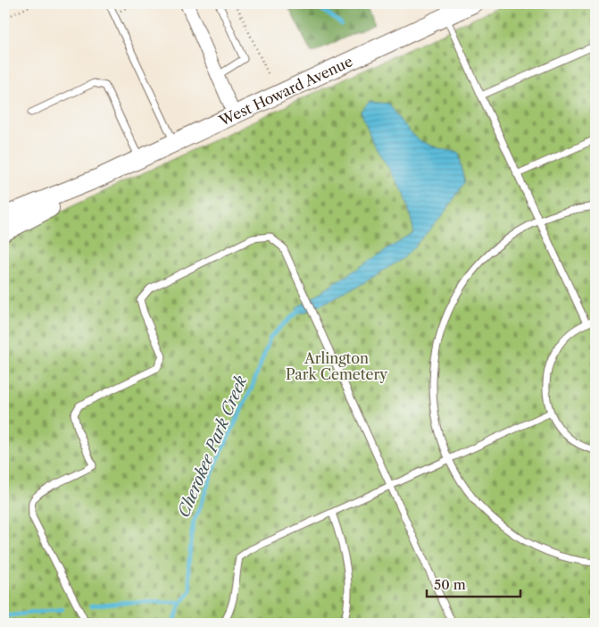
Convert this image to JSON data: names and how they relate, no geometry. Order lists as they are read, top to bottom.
{
  "streets": {
    "street": ["West Howard Avenue"]
  },
  "water": ["Cherokee Park Creek"],
  "parks": ["Arlington Park Cemetery"],
  "scale_bar": "50 m"
}
